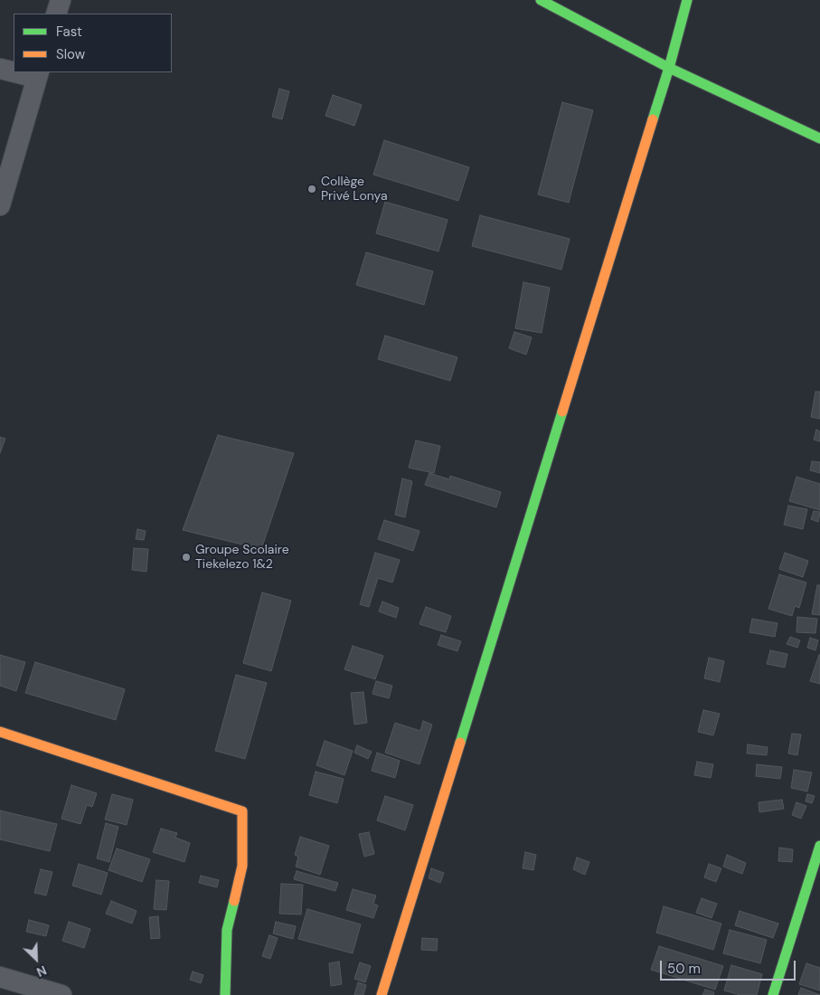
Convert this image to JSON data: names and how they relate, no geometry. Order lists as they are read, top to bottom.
{
  "places": ["Collège Privé Lonya", "Groupe Scolaire Tiekelezo 1&2"],
  "legend": ["Fast", "Slow"],
  "scale_bar": "50 m",
  "north": "bottom right"
}
